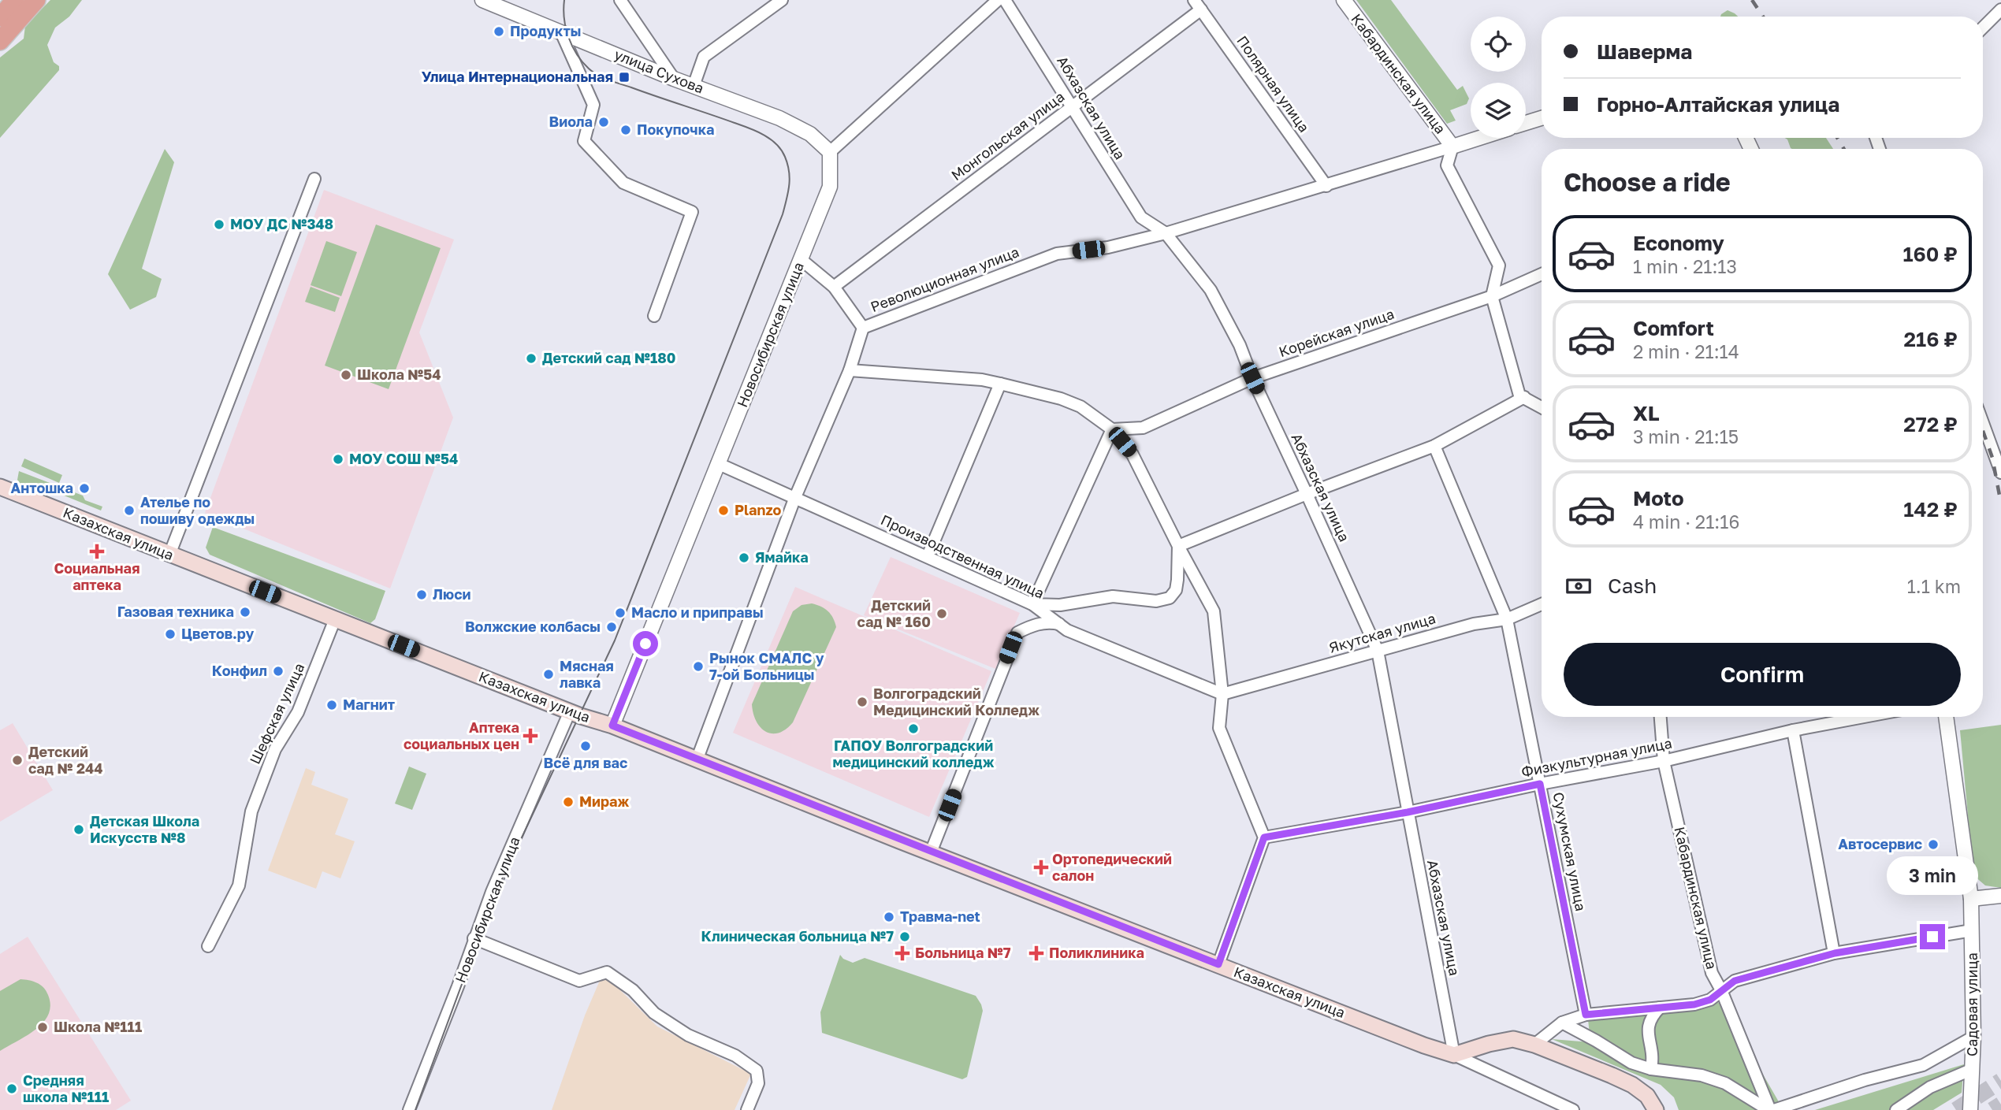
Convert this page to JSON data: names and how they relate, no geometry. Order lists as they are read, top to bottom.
{
  "streets": {
    "main road": ["Казахская улица"],
    "street": [
      "улица Сухова",
      "Кабардинская улица",
      "Полярная улица",
      "Абхазская улица",
      "Монгольская улица",
      "Революционная улица",
      "Корейская улица",
      "Новосибирская улица",
      "Производственная улица",
      "Якутская улица",
      "Шефская улица",
      "Физкультурная улица",
      "Сухумская улица",
      "Садовая улица"
    ]
  },
  "crossings": [
    ["улица Сухова", "Новосибирская улица"],
    ["Кабардинская улица", "Революционная улица"],
    ["Кабардинская улица", "Корейская улица"],
    ["Кабардинская улица", "Физкультурная улица"],
    ["Полярная улица", "Монгольская улица"],
    ["Полярная улица", "Революционная улица"],
    ["Абхазская улица", "Монгольская улица"],
    ["Абхазская улица", "Революционная улица"],
    ["Абхазская улица", "Корейская улица"],
    ["Абхазская улица", "Казахская улица"],
    ["Абхазская улица", "Якутская улица"],
    ["Абхазская улица", "Физкультурная улица"],
    ["Революционная улица", "Казахская улица"],
    ["Революционная улица", "Производственная улица"],
    ["Новосибирская улица", "Казахская улица"],
    ["Новосибирская улица", "Производственная улица"],
    ["Казахская улица", "Шефская улица"],
    ["Производственная улица", "Якутская улица"],
    ["Якутская улица", "Сухумская улица"],
    ["Физкультурная улица", "Сухумская улица"]
  ],
  "places": {
    "other": [
      "Продукты",
      "Виола",
      "Покупочка",
      "МОУ ДС №348",
      "Детский сад №180",
      "Школа №54",
      "МОУ СОШ №54",
      "Антошка",
      "Ателье по пошиву одежды",
      "Planzo",
      "Ямайка",
      "Люси",
      "Газовая техника",
      "Масло и приправы",
      "Детский сад № 160",
      "Волжские колбасы",
      "Цветов.ру",
      "Рынок СМАЛС у 7-ой Больницы",
      "Конфил",
      "Мясная лавка",
      "Волгоградский Медицинский Колледж",
      "Магнит",
      "ГАПОУ Волгоградский медицинский колледж",
      "Всё для вас",
      "Детский сад № 244",
      "Мираж",
      "Детская Школа Искусств №8",
      "Автосервис",
      "Травма-net",
      "Клиническая больница №7",
      "Школа №111",
      "Средняя школа №111"
    ],
    "transit": ["Улица Интернациональная"],
    "health": [
      "Социальная аптека",
      "Аптека социальных цен",
      "Ортопедический салон",
      "Больница №7",
      "Поликлиника"
    ]
  },
  "page": {
    "banner": ["Шаверма", "Горно-Алтайская улица"],
    "heading": "Choose a ride",
    "list": [
      {
        "name": "Economy",
        "note": "1 min · 21:13",
        "value": "160 ₽"
      },
      {
        "name": "Comfort",
        "note": "2 min · 21:14",
        "value": "216 ₽"
      },
      {
        "name": "XL",
        "note": "3 min · 21:15",
        "value": "272 ₽"
      },
      {
        "name": "Moto",
        "note": "4 min · 21:16",
        "value": "142 ₽"
      }
    ],
    "pay": ["Cash", "1.1 km"],
    "buttons": "Confirm",
    "bubble": "3 min"
  }
}
